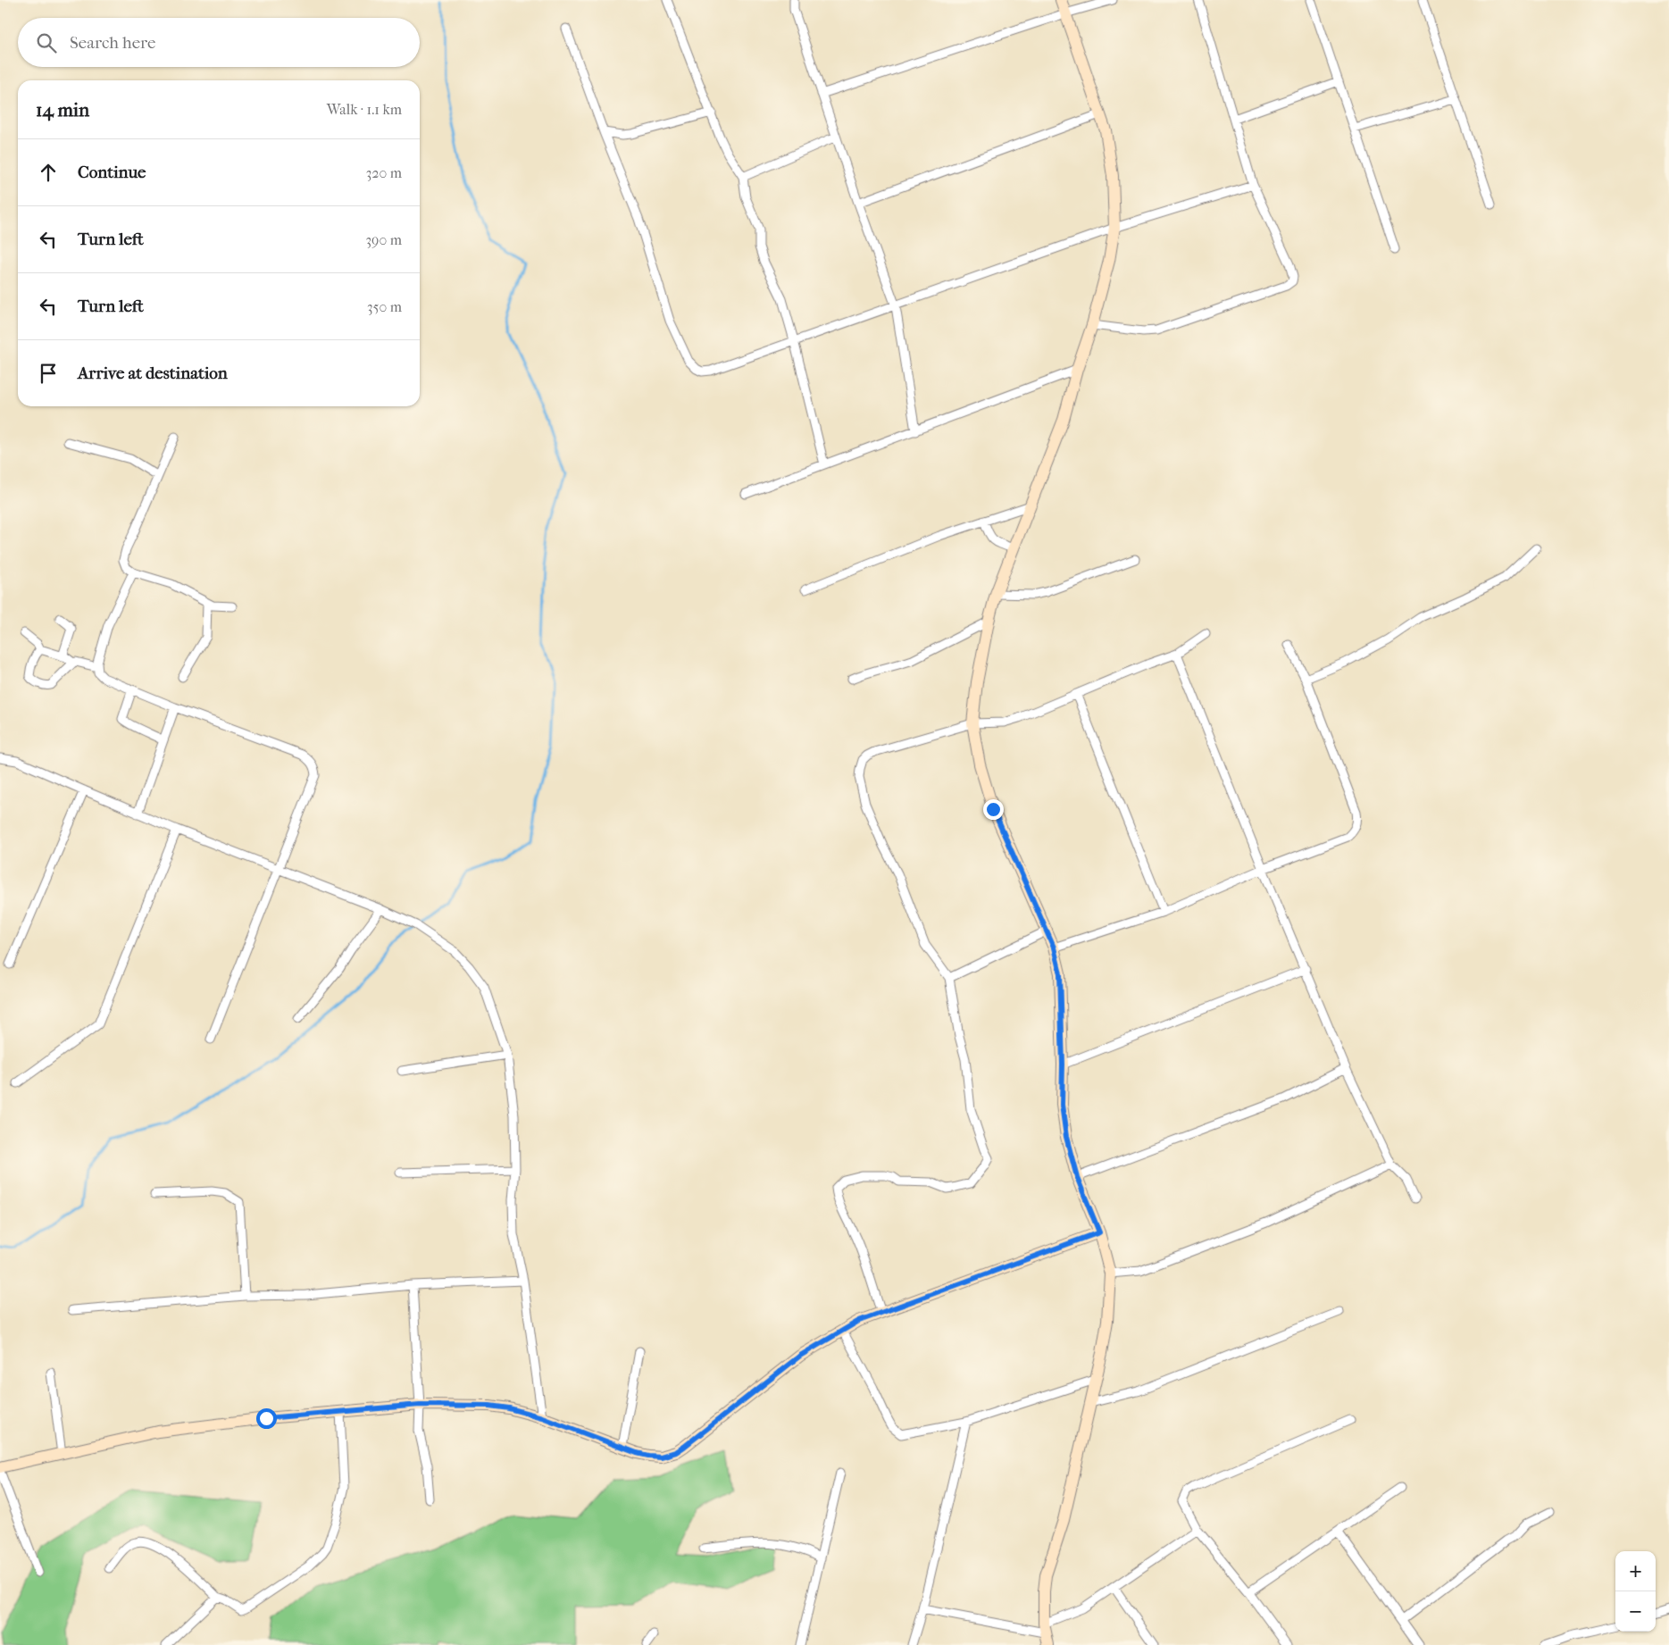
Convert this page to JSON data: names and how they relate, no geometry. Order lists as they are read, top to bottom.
{
  "page": {
    "search": "Search here",
    "heading": ["14 min", "Walk · 1.1 km"],
    "list": [
      ["Continue", "320 m"],
      ["Turn left", "390 m"],
      ["Turn left", "350 m"],
      "Arrive at destination"
    ],
    "map_buttons": ["+", "−"]
  }
}
